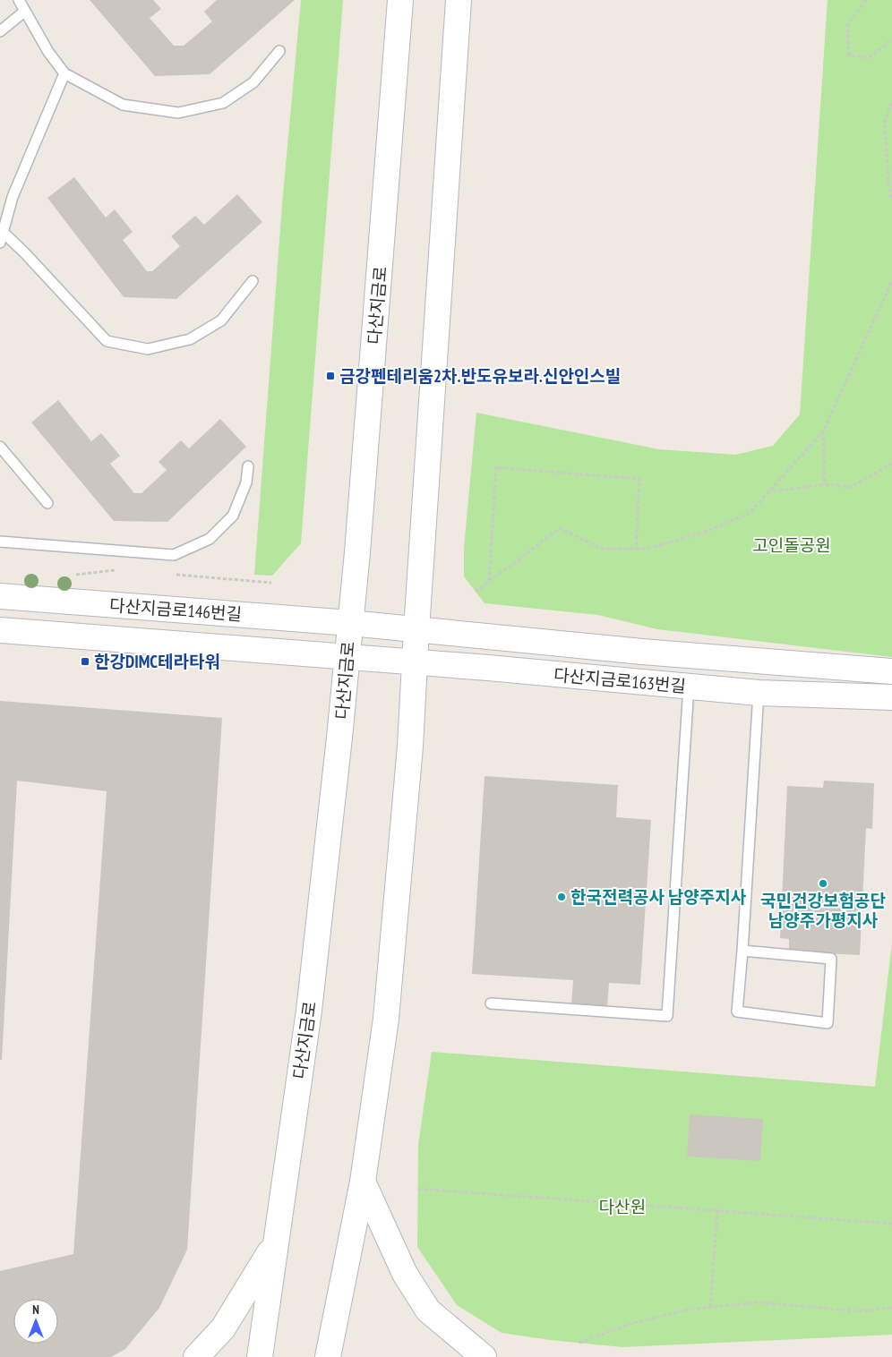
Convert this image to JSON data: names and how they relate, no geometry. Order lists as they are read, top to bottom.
{
  "streets": {
    "street": ["다산지금로", "다산지금로146번길", "다산지금로163번길"]
  },
  "crossings": [
    ["다산지금로", "다산지금로146번길"],
    ["다산지금로", "다산지금로163번길"],
    ["다산지금로146번길", "다산지금로163번길"]
  ],
  "parks": ["고인돌공원", "다산원"],
  "places": {
    "transit": ["금강펜테리움2차.반도유보라.신안인스빌", "한강DIMC테라타워"],
    "other": ["국민건강보험공단 남양주가평지사", "한국전력공사 남양주지사"]
  },
  "north": "top"
}
